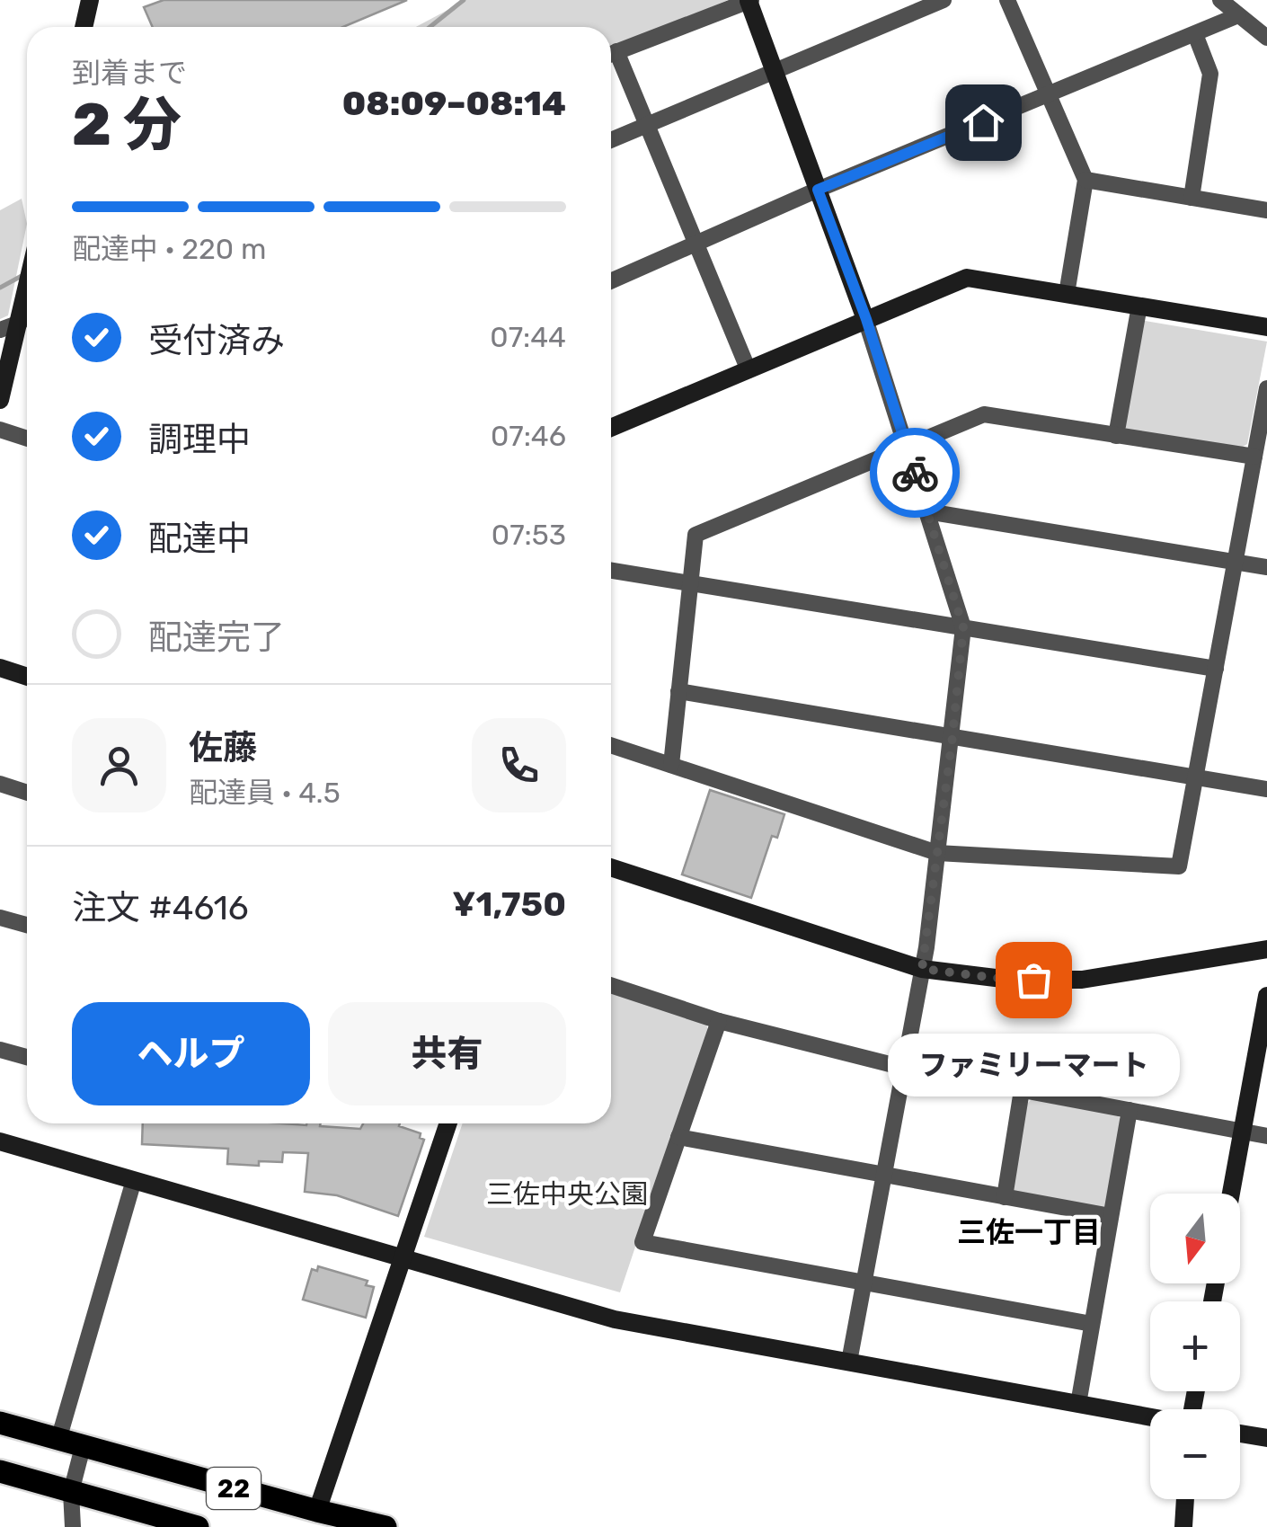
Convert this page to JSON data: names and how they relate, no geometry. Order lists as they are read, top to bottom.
{
  "streets": {
    "main road": ["22"]
  },
  "districts": ["三佐一丁目"],
  "parks": ["三佐中央公園"],
  "places": ["ファミリーマート"],
  "north": "bottom",
  "page": {
    "heading": ["2 分", "到着まで", "08:09–08:14"],
    "panel": [
      "佐藤",
      "配達員 · 4.5",
      "注文 #4616",
      "¥1,750"
    ],
    "bar": "配達中 · 220 m",
    "list": [
      ["受付済み", "07:44"],
      ["調理中", "07:46"],
      ["配達中", "07:53"],
      "配達完了"
    ],
    "buttons": ["ヘルプ", "共有"],
    "bubble": "ファミリーマート",
    "map_buttons": ["+", "−"]
  }
}
